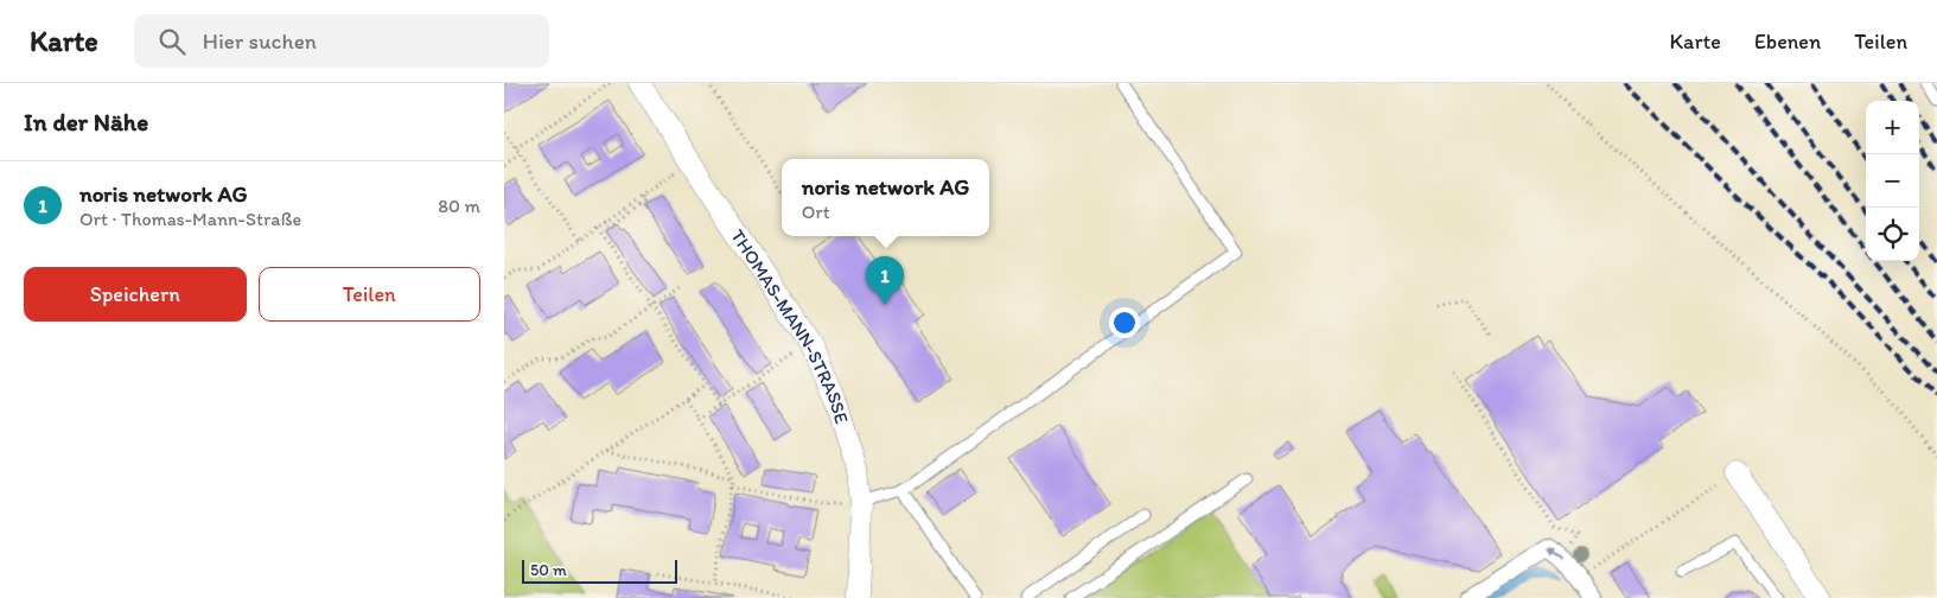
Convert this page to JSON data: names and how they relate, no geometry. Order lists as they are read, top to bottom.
{
  "streets": {
    "street": ["THOMAS-MANN-STRASSE"]
  },
  "scale_bar": "50 m",
  "page": {
    "header": "Karte",
    "search": "Hier suchen",
    "nav": ["Karte", "Ebenen", "Teilen"],
    "heading": "In der Nähe",
    "map_buttons": ["+", "−"],
    "popup": ["noris network AG", "Ort"],
    "list": [
      {
        "mark": "1",
        "name": "noris network AG",
        "note": "Ort · Thomas-Mann-Straße",
        "value": "80 m"
      }
    ],
    "buttons": ["Speichern", "Teilen"],
    "pins": "1",
    "scale": "50 m"
  }
}
